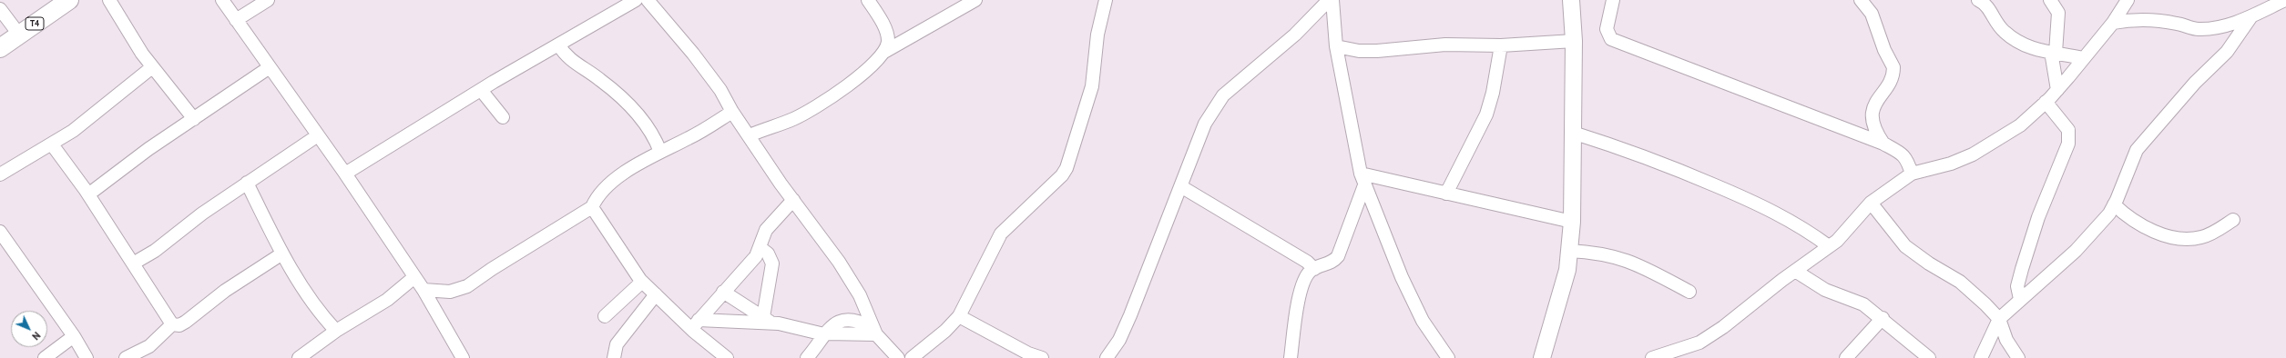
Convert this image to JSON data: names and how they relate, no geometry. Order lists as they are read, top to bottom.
{
  "streets": {
    "highway": ["T4"]
  },
  "north": "bottom right"
}
